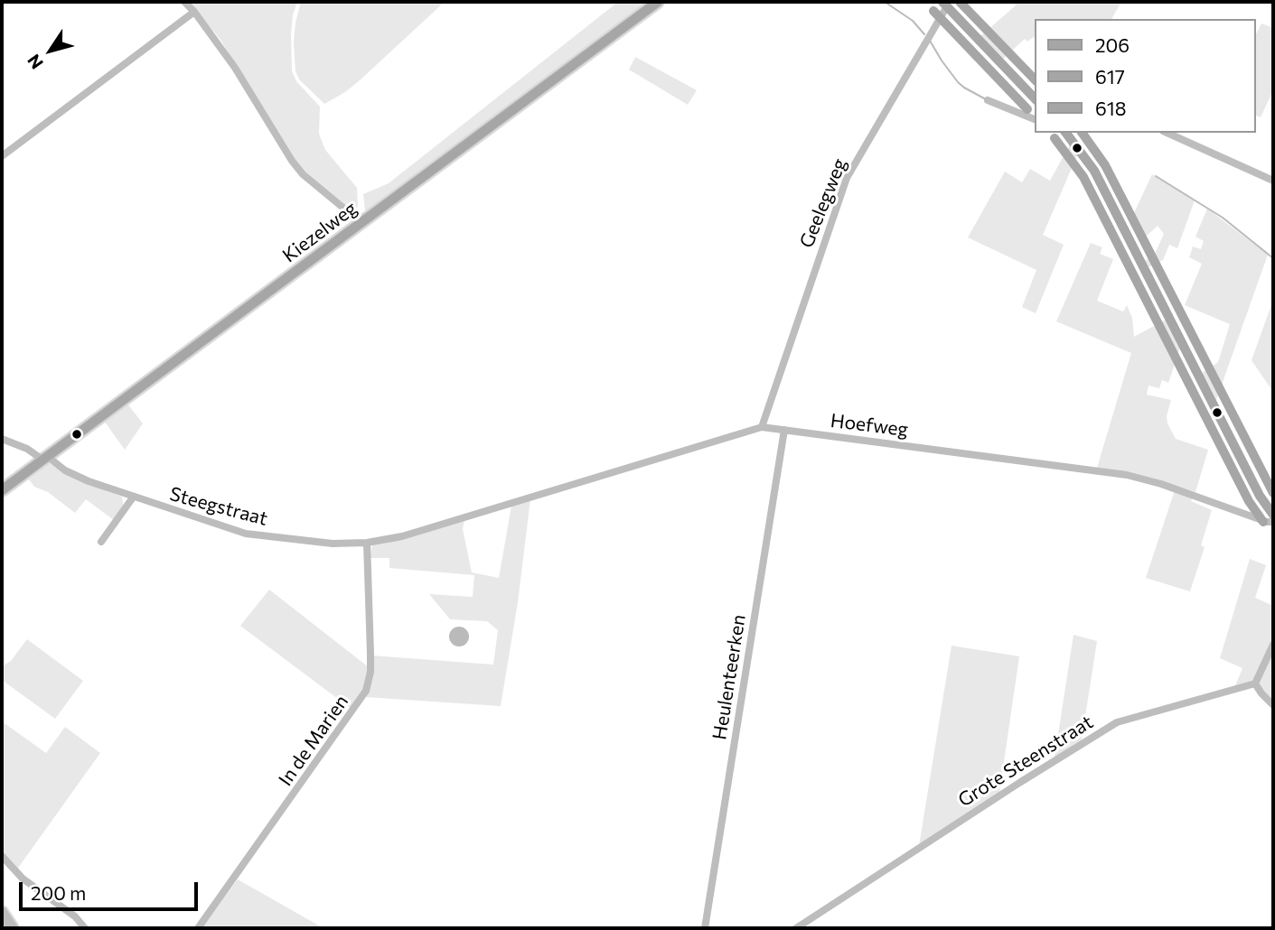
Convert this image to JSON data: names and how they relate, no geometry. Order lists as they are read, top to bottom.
{
  "streets": {
    "main road": ["Kiezelweg"],
    "street": [
      "Geelegweg",
      "Hoefweg",
      "Steegstraat",
      "Heulenteerken",
      "In de Marien",
      "Grote Steenstraat"
    ]
  },
  "crossings": [
    ["Geelegweg", "Hoefweg"],
    ["Kiezelweg", "Steegstraat"],
    ["Hoefweg", "Steegstraat"],
    ["Hoefweg", "Heulenteerken"],
    ["Steegstraat", "In de Marien"]
  ],
  "lines": ["transit line 206", "transit line 618", "transit line 617"],
  "legend": ["206", "617", "618"],
  "scale_bar": "200 m",
  "north": "bottom left"
}
